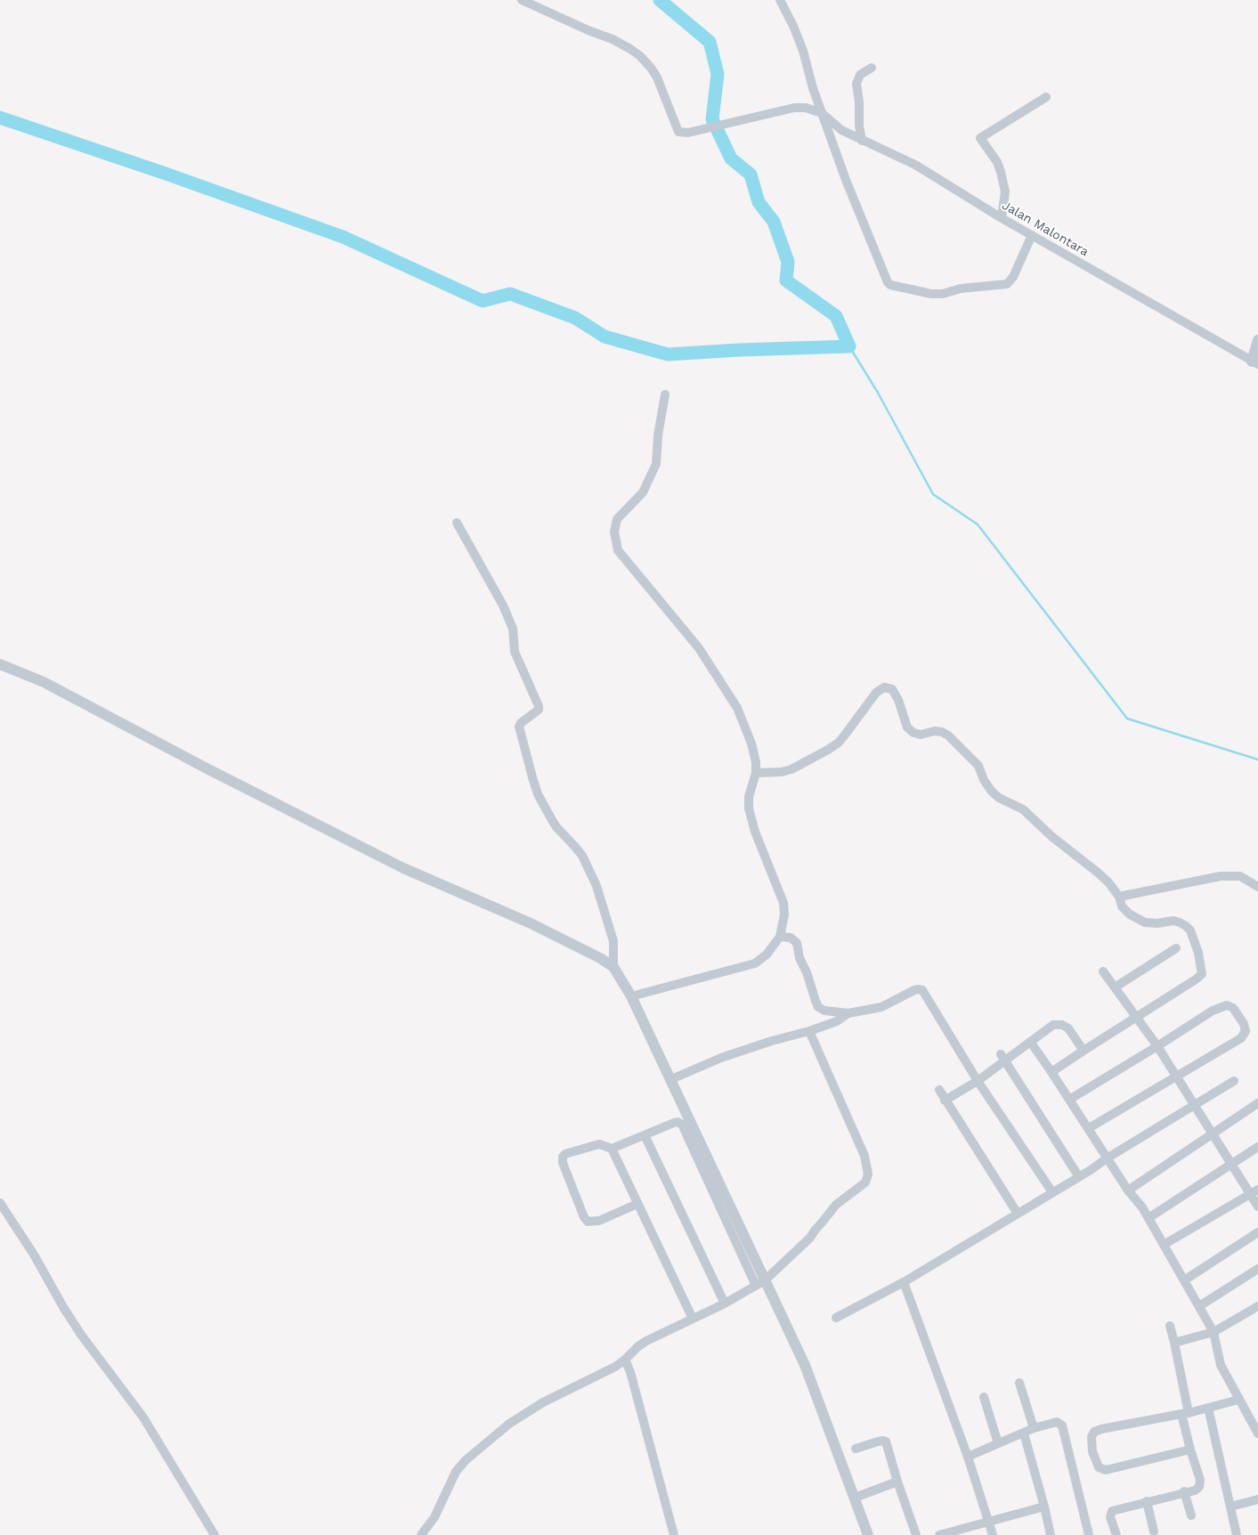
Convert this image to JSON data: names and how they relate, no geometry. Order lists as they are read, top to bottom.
{
  "streets": {
    "street": ["Jalan Malontara"]
  }
}
